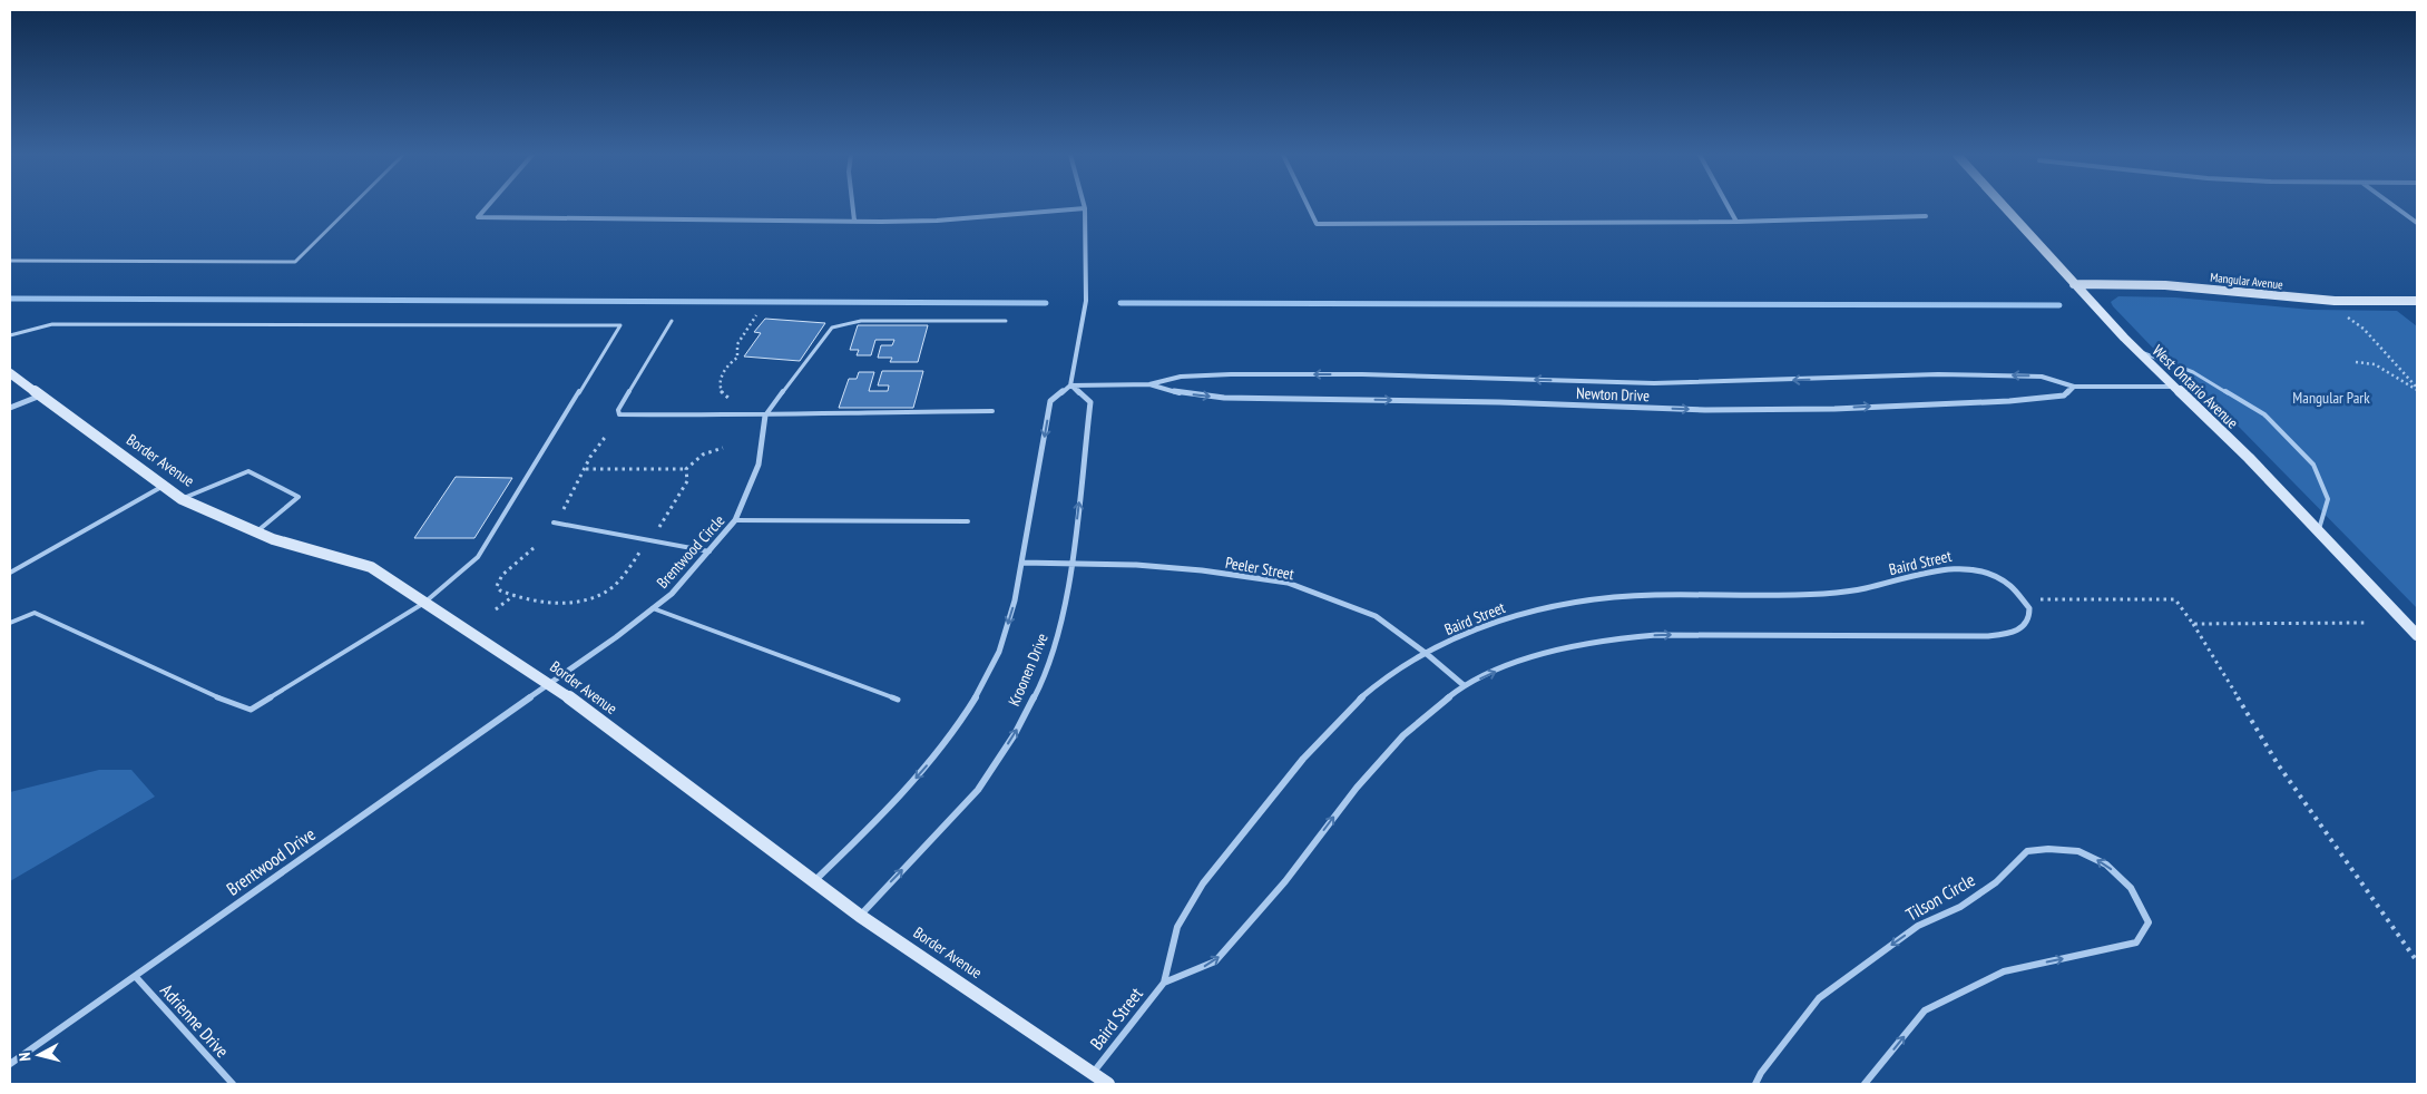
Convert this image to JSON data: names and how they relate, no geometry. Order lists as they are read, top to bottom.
{
  "streets": {
    "street": [
      "Mangular Avenue",
      "West Ontario Avenue",
      "Newton Drive",
      "Border Avenue",
      "Brentwood Circle",
      "Baird Street",
      "Peeler Street",
      "Kroonen Drive",
      "Brentwood Drive",
      "Tilson Circle",
      "Adrienne Drive"
    ]
  },
  "crossings": [
    ["Mangular Avenue", "West Ontario Avenue"],
    ["West Ontario Avenue", "Newton Drive"],
    ["Newton Drive", "Kroonen Drive"],
    ["Border Avenue", "Brentwood Circle"],
    ["Border Avenue", "Baird Street"],
    ["Border Avenue", "Kroonen Drive"],
    ["Border Avenue", "Brentwood Drive"],
    ["Brentwood Circle", "Brentwood Drive"],
    ["Baird Street", "Peeler Street"],
    ["Peeler Street", "Kroonen Drive"],
    ["Brentwood Drive", "Adrienne Drive"]
  ],
  "parks": ["Mangular Park"],
  "north": "left"
}
